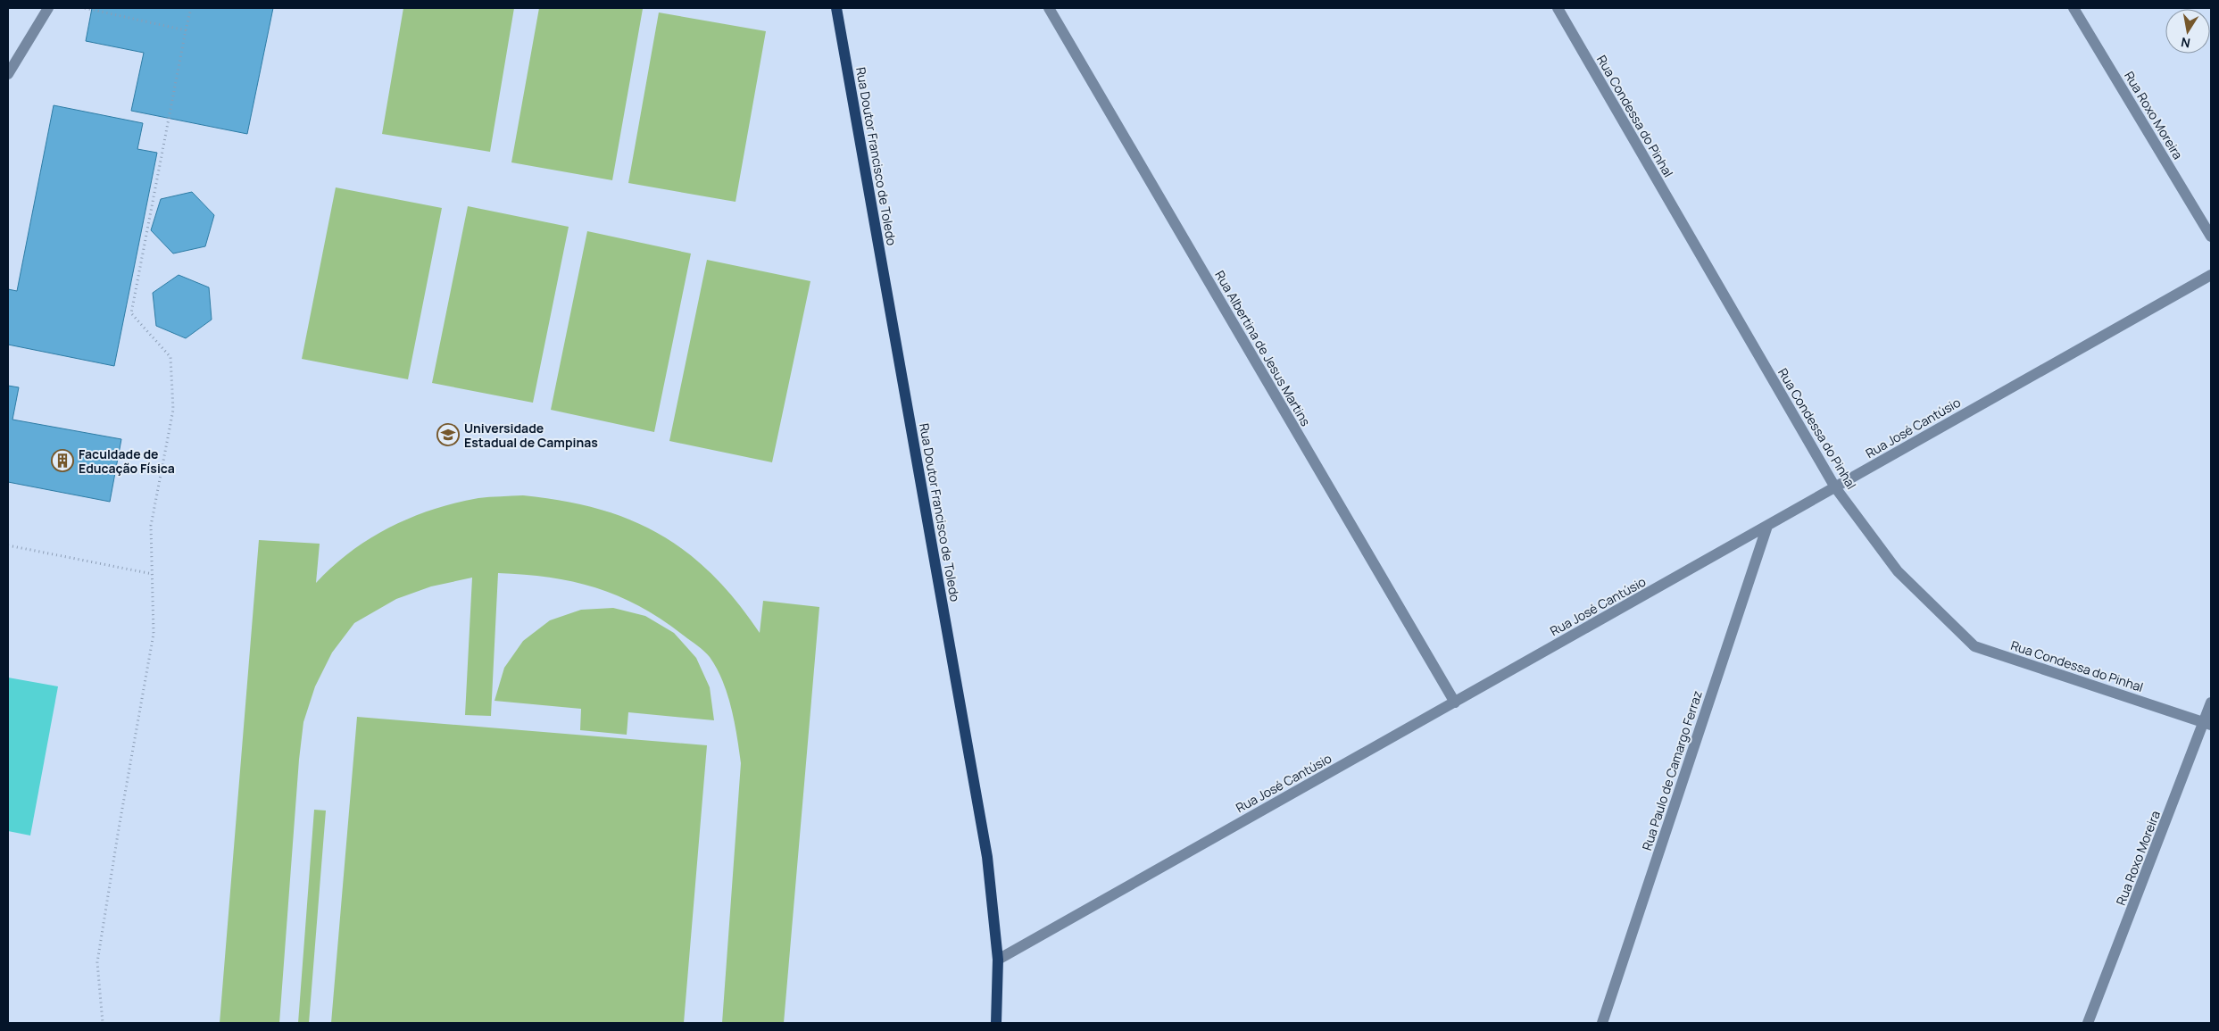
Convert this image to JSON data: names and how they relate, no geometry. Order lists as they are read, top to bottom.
{
  "streets": {
    "main road": ["Rua Doutor Francisco de Toledo"],
    "street": [
      "Rua Roxo Moreira",
      "Rua Condessa do Pinhal",
      "Rua Albertina de Jesus Martins",
      "Rua José Cantúsio",
      "Rua Paulo de Camargo Ferraz"
    ]
  },
  "crossings": [
    ["Rua Roxo Moreira", "Rua Condessa do Pinhal"],
    ["Rua Condessa do Pinhal", "Rua José Cantúsio"],
    ["Rua Doutor Francisco de Toledo", "Rua José Cantúsio"],
    ["Rua Albertina de Jesus Martins", "Rua José Cantúsio"],
    ["Rua José Cantúsio", "Rua Paulo de Camargo Ferraz"]
  ],
  "places": {
    "school or university": ["Universidade Estadual de Campinas"],
    "building": ["Faculdade de Educação Física"]
  },
  "north": "bottom"
}
